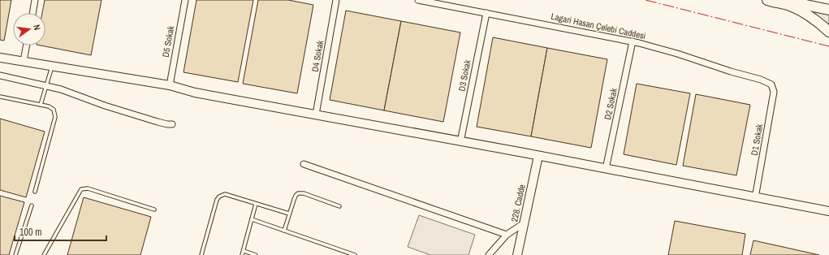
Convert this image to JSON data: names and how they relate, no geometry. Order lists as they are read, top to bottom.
{
  "streets": {
    "street": [
      "Lagari Hasan Çelebi Caddesi",
      "D5 Sokak",
      "D4 Sokak",
      "D3 Sokak",
      "D2 Sokak",
      "D1 Sokak",
      "228. Cadde"
    ]
  },
  "crossings": [
    ["Lagari Hasan Çelebi Caddesi", "D3 Sokak"],
    ["Lagari Hasan Çelebi Caddesi", "D2 Sokak"],
    ["Lagari Hasan Çelebi Caddesi", "D1 Sokak"]
  ],
  "scale_bar": "100 m",
  "north": "right"
}
